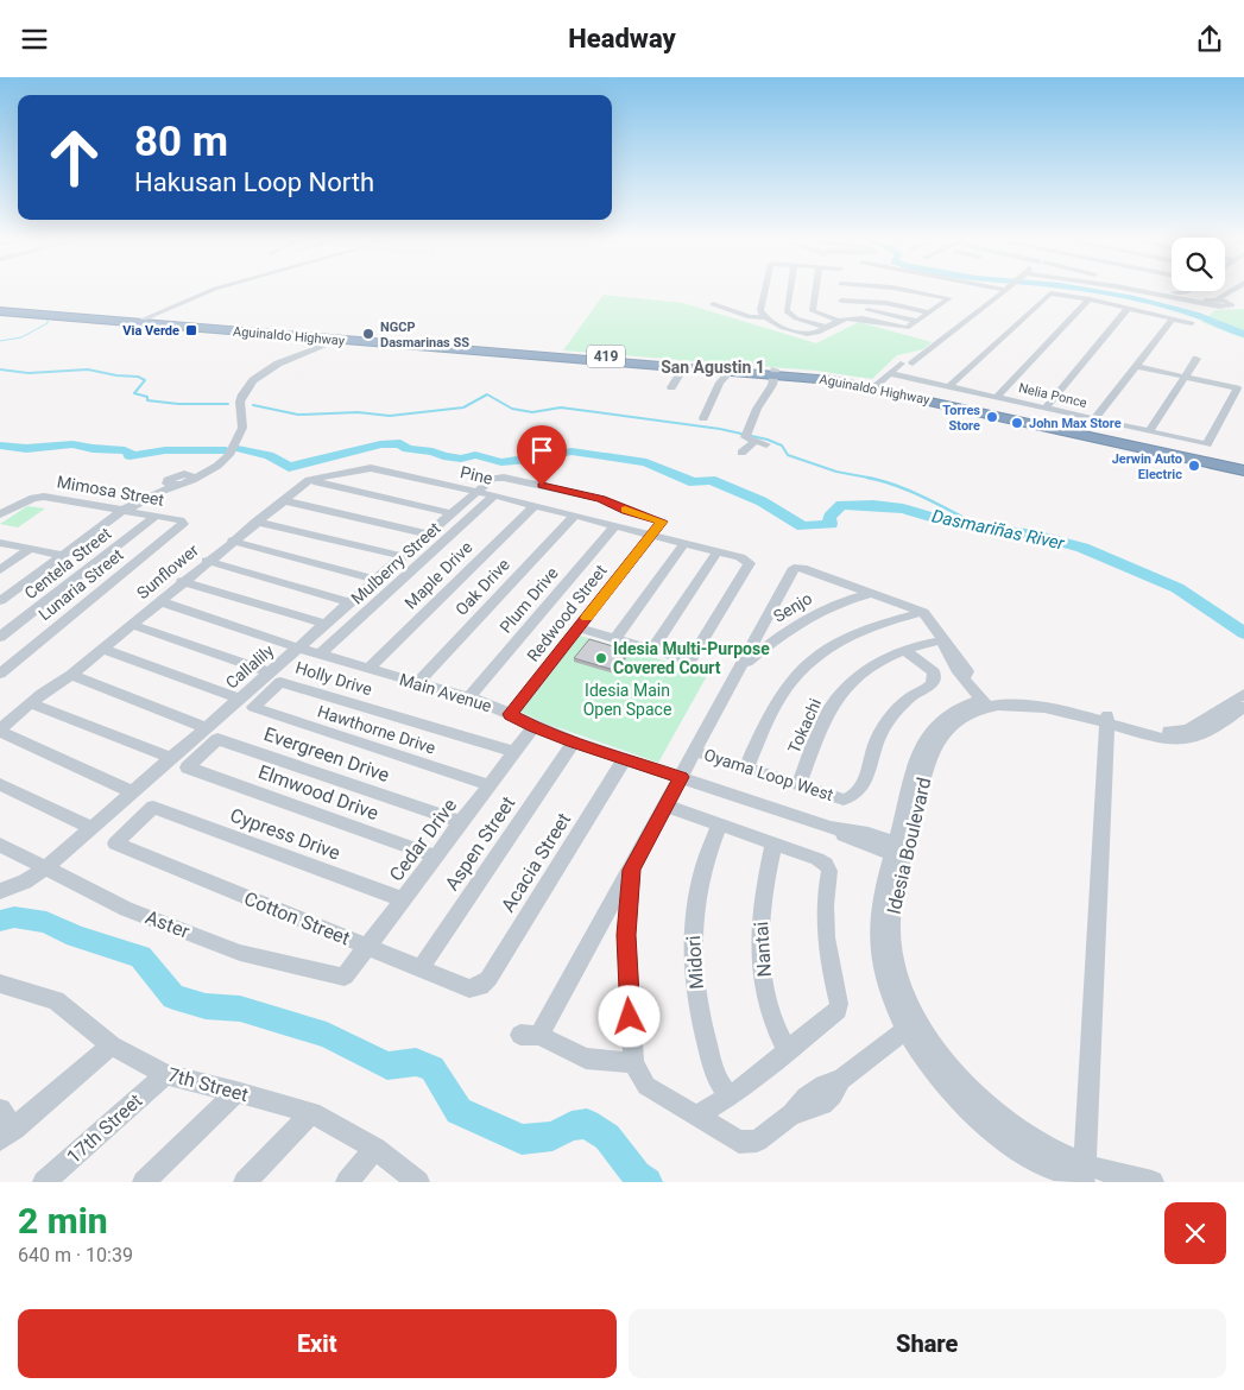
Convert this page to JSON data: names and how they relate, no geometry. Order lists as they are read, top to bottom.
{
  "streets": {
    "highway": ["Aguinaldo Highway", "419"],
    "street": [
      "Nelia Ponce",
      "Pine",
      "Mimosa Street",
      "Centela Street",
      "Mulberry Street",
      "Sunflower",
      "Maple Drive",
      "Lunaria Street",
      "Oak Drive",
      "Plum Drive",
      "Senjo",
      "Redwood Street",
      "Callalily",
      "Holly Drive",
      "Main Avenue",
      "Tokachi",
      "Hawthorne Drive",
      "Evergreen Drive",
      "Oyama Loop West",
      "Elmwood Drive",
      "Cypress Drive",
      "Cedar Drive",
      "Aspen Street",
      "Idesia Boulevard",
      "Acacia Street",
      "Cotton Street",
      "Aster",
      "Nantai",
      "Midori",
      "7th Street",
      "17th Street"
    ]
  },
  "crossings": [
    ["Aguinaldo Highway", "Nelia Ponce"],
    ["Pine", "Mulberry Street"],
    ["Pine", "Sunflower"],
    ["Pine", "Maple Drive"],
    ["Pine", "Oak Drive"],
    ["Pine", "Plum Drive"],
    ["Pine", "Redwood Street"],
    ["Pine", "Callalily"],
    ["Mimosa Street", "Centela Street"],
    ["Mimosa Street", "Lunaria Street"],
    ["Mulberry Street", "Main Avenue"],
    ["Sunflower", "Main Avenue"],
    ["Maple Drive", "Main Avenue"],
    ["Oak Drive", "Main Avenue"],
    ["Plum Drive", "Main Avenue"],
    ["Redwood Street", "Callalily"],
    ["Redwood Street", "Main Avenue"],
    ["Callalily", "Main Avenue"],
    ["Callalily", "Aster"],
    ["Holly Drive", "Hawthorne Drive"],
    ["Holly Drive", "Cedar Drive"],
    ["Main Avenue", "Cedar Drive"],
    ["Main Avenue", "Aspen Street"],
    ["Main Avenue", "Idesia Boulevard"],
    ["Main Avenue", "Acacia Street"],
    ["Tokachi", "Oyama Loop West"],
    ["Hawthorne Drive", "Cedar Drive"],
    ["Evergreen Drive", "Elmwood Drive"],
    ["Evergreen Drive", "Cedar Drive"],
    ["Elmwood Drive", "Cedar Drive"],
    ["Cypress Drive", "Cedar Drive"],
    ["Cypress Drive", "Cotton Street"],
    ["Cedar Drive", "Cotton Street"],
    ["Cedar Drive", "Aster"],
    ["Aspen Street", "Cotton Street"],
    ["Acacia Street", "Cotton Street"],
    ["7th Street", "17th Street"]
  ],
  "districts": ["San Agustin 1"],
  "water": ["Dasmariñas River"],
  "parks": ["Idesia Main Open Space"],
  "places": {
    "transit": ["Via Verde"],
    "other": [
      "NGCP Dasmarinas SS",
      "Torres Store",
      "John Max Store",
      "Jerwin Auto Electric",
      "Idesia Multi-Purpose Covered Court"
    ]
  },
  "page": {
    "header": "Headway",
    "turn": ["80 m", "Hakusan Loop North"],
    "heading": ["2 min", "640 m · 10:39"],
    "buttons": ["Exit", "Share"]
  }
}
